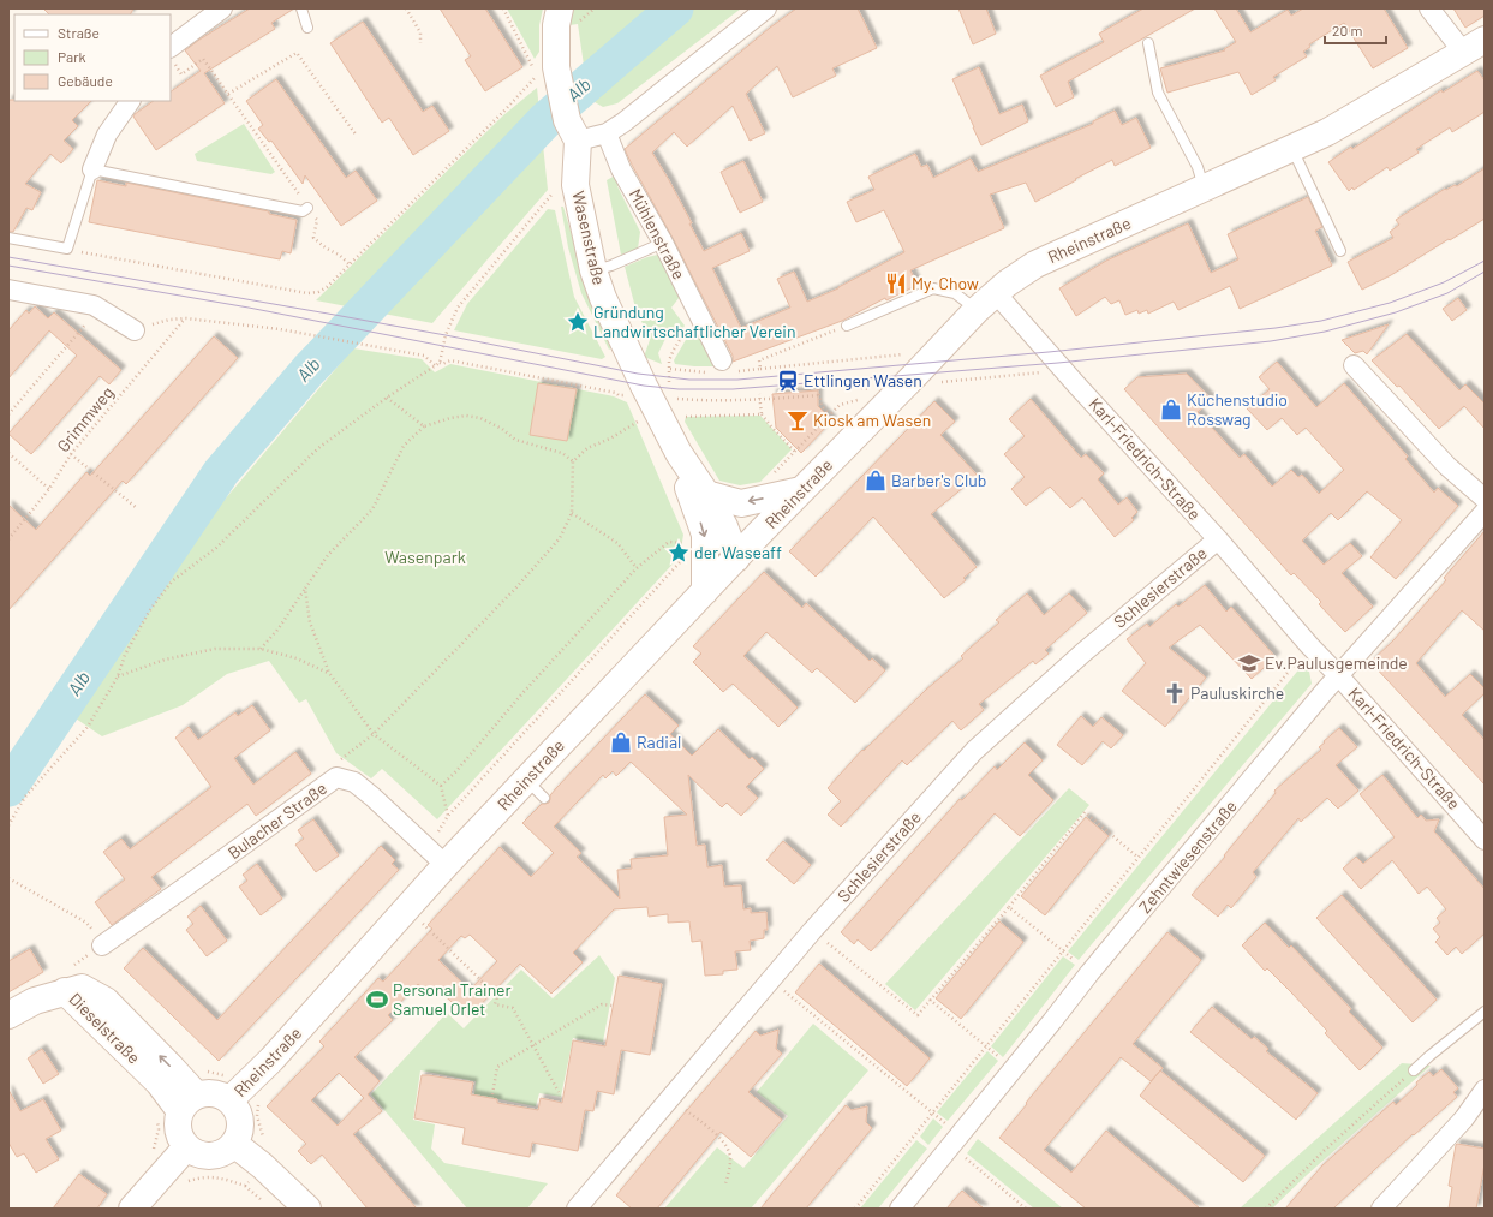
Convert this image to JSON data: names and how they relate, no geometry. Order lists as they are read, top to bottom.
{
  "streets": {
    "main road": ["Wasenstraße", "Rheinstraße", "Dieselstraße"],
    "street": [
      "Mühlenstraße",
      "Karl-Friedrich-Straße",
      "Schlesierstraße",
      "Bulacher Straße",
      "Zehntwiesenstraße"
    ],
    "path": ["Grimmweg"]
  },
  "crossings": [
    ["Wasenstraße", "Rheinstraße"],
    ["Rheinstraße", "Karl-Friedrich-Straße"],
    ["Rheinstraße", "Bulacher Straße"],
    ["Rheinstraße", "Dieselstraße"],
    ["Karl-Friedrich-Straße", "Schlesierstraße"],
    ["Karl-Friedrich-Straße", "Zehntwiesenstraße"]
  ],
  "water": ["Alb"],
  "parks": ["Wasenpark"],
  "places": {
    "restaurant": ["My. Chow"],
    "place": ["Gründung Landwirtschaftlicher Verein", "der Waseaff"],
    "station": ["Ettlingen Wasen"],
    "shop": ["Küchenstudio Rosswag", "Barber's Club", "Radial"],
    "bar": ["Kiosk am Wasen"],
    "school or university": ["Ev.Paulusgemeinde"],
    "church": ["Pauluskirche"],
    "sports": ["Personal Trainer Samuel Orlet"]
  },
  "legend": ["Straße", "Park", "Gebäude"],
  "scale_bar": "20 m"
}
